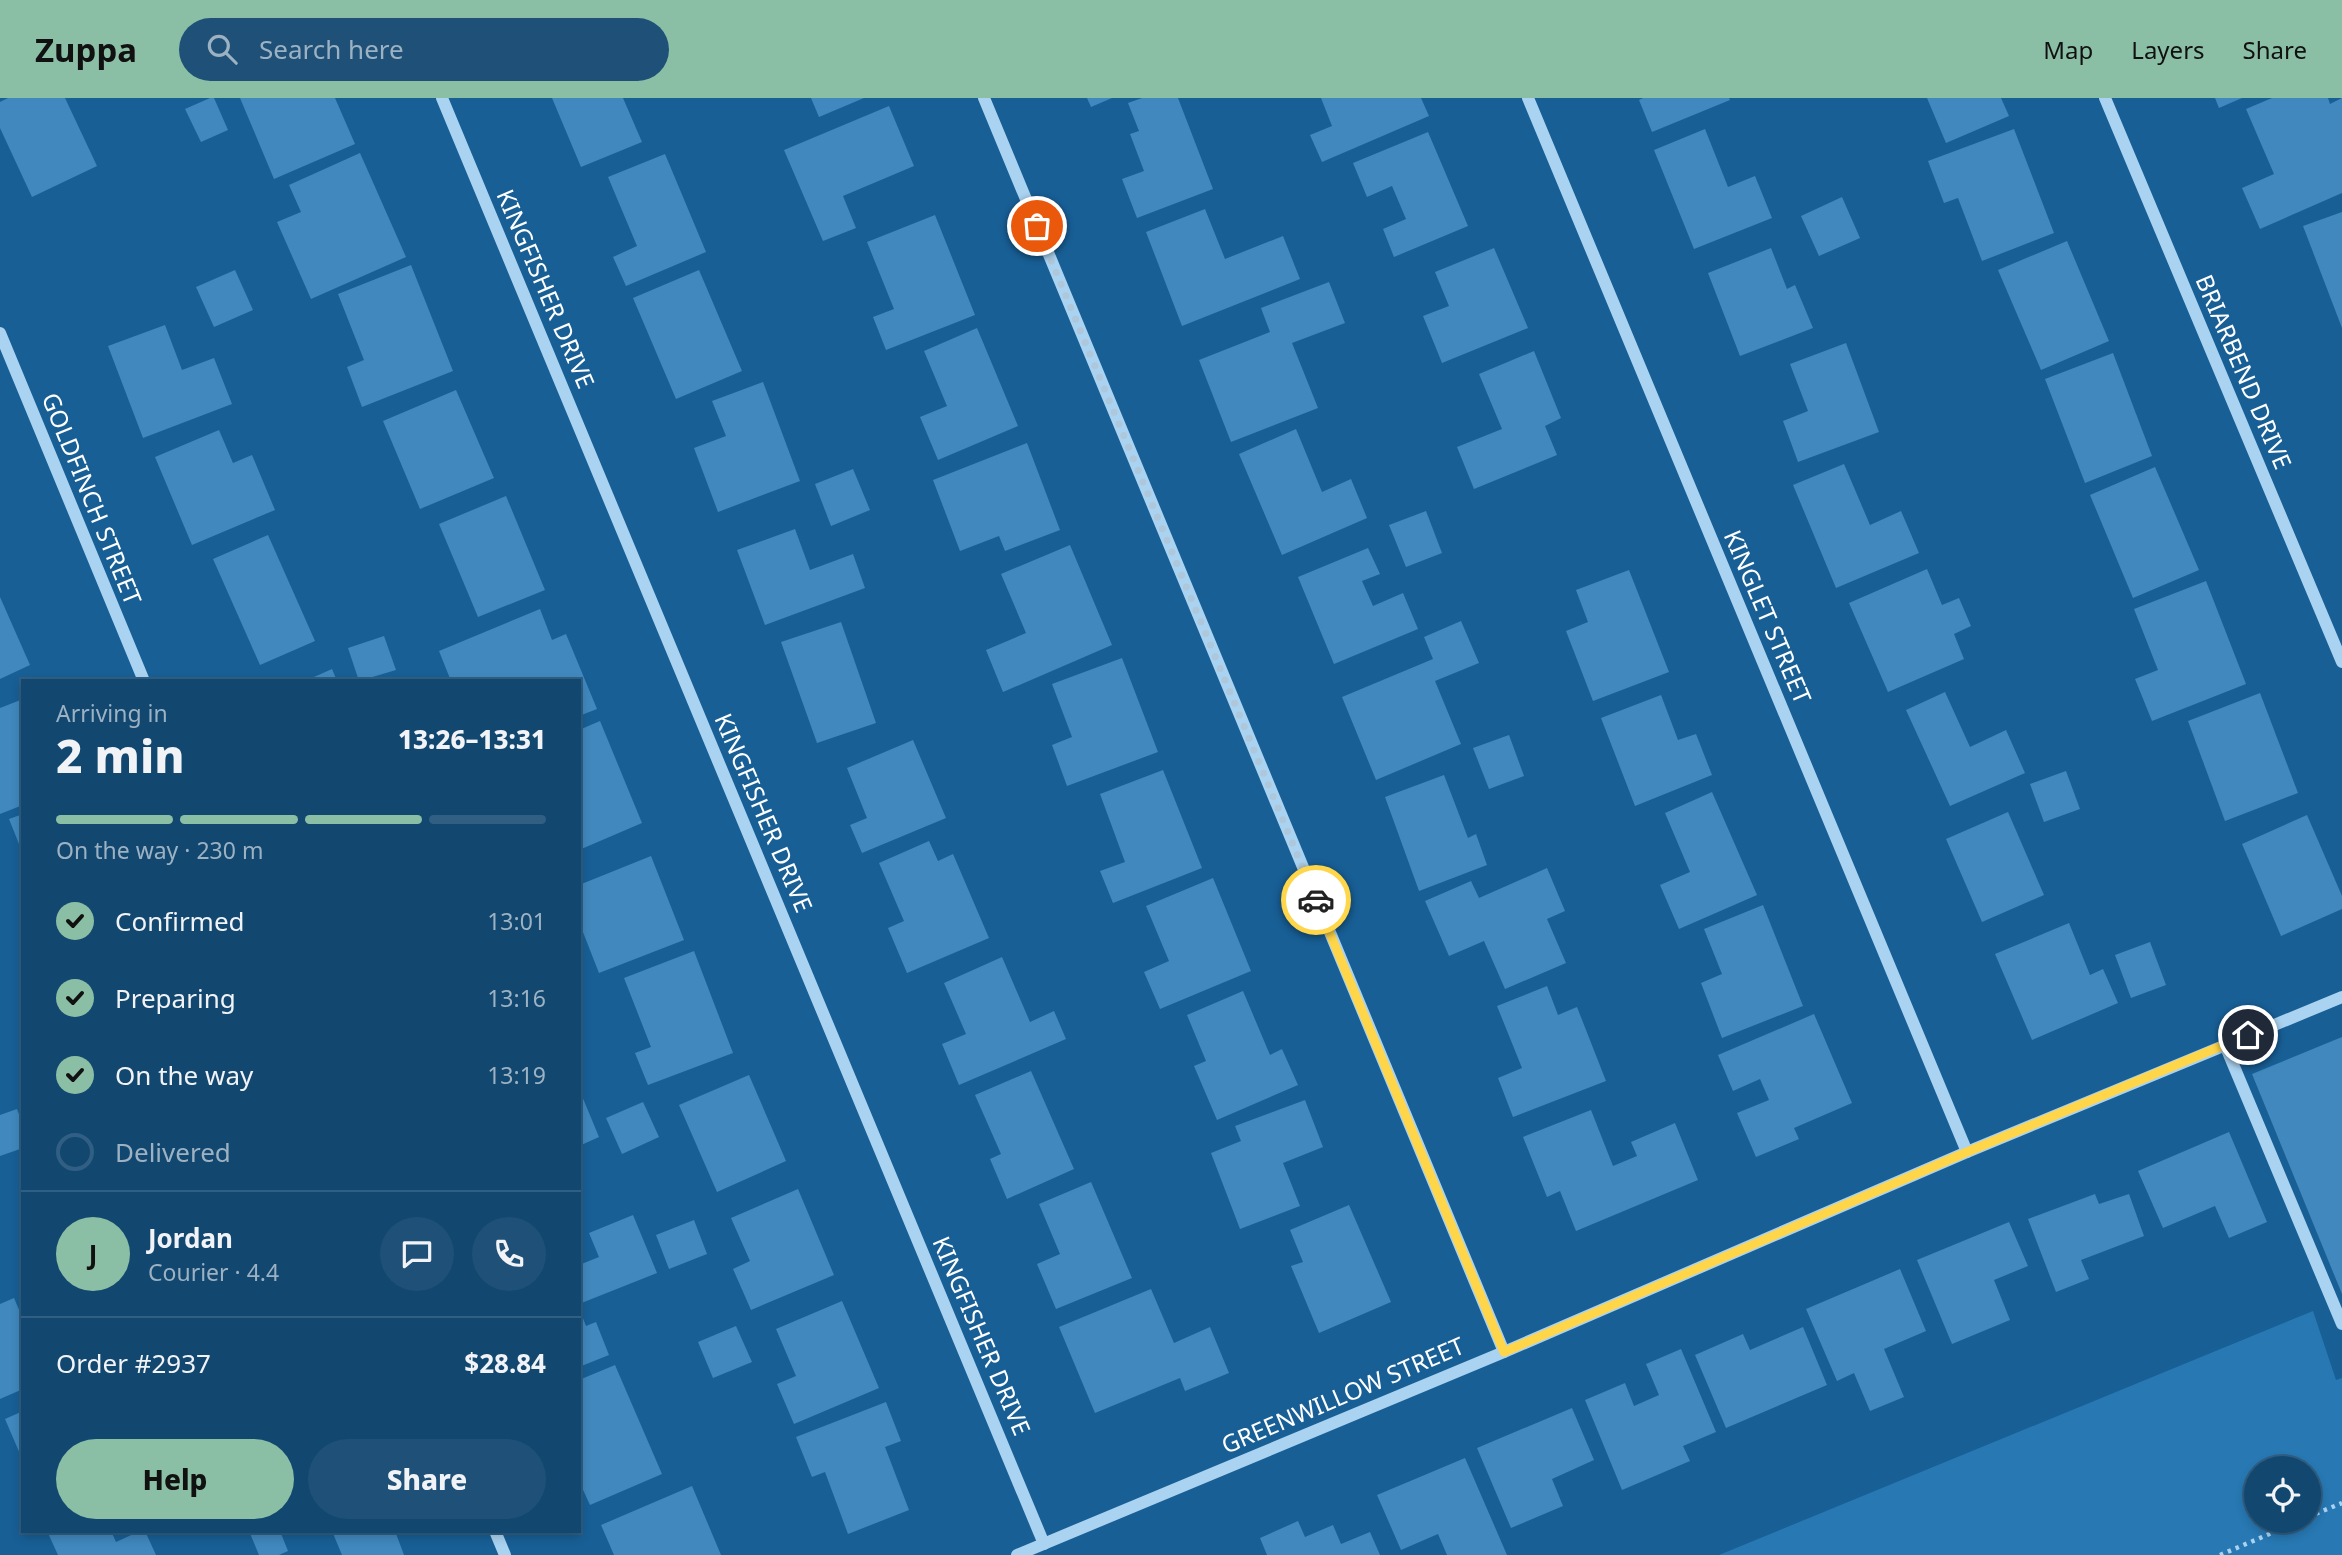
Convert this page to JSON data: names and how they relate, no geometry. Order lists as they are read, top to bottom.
{
  "streets": {
    "street": [
      "KINGFISHER DRIVE",
      "BRIARBEND DRIVE",
      "GOLDFINCH STREET",
      "KINGLET STREET",
      "GREENWILLOW STREET"
    ]
  },
  "crossings": [
    ["KINGFISHER DRIVE", "GREENWILLOW STREET"],
    ["KINGLET STREET", "GREENWILLOW STREET"]
  ],
  "page": {
    "header": "Zuppa",
    "search": "Search here",
    "nav": ["Map", "Layers", "Share"],
    "heading": ["2 min", "Arriving in", "13:26–13:31"],
    "panel": [
      "Jordan",
      "Courier · 4.4",
      "Order #2937",
      "$28.84"
    ],
    "bar": "On the way · 230 m",
    "list": [
      ["Confirmed", "13:01"],
      ["Preparing", "13:16"],
      ["On the way", "13:19"],
      "Delivered"
    ],
    "round": "J",
    "buttons": ["Help", "Share"]
  }
}
